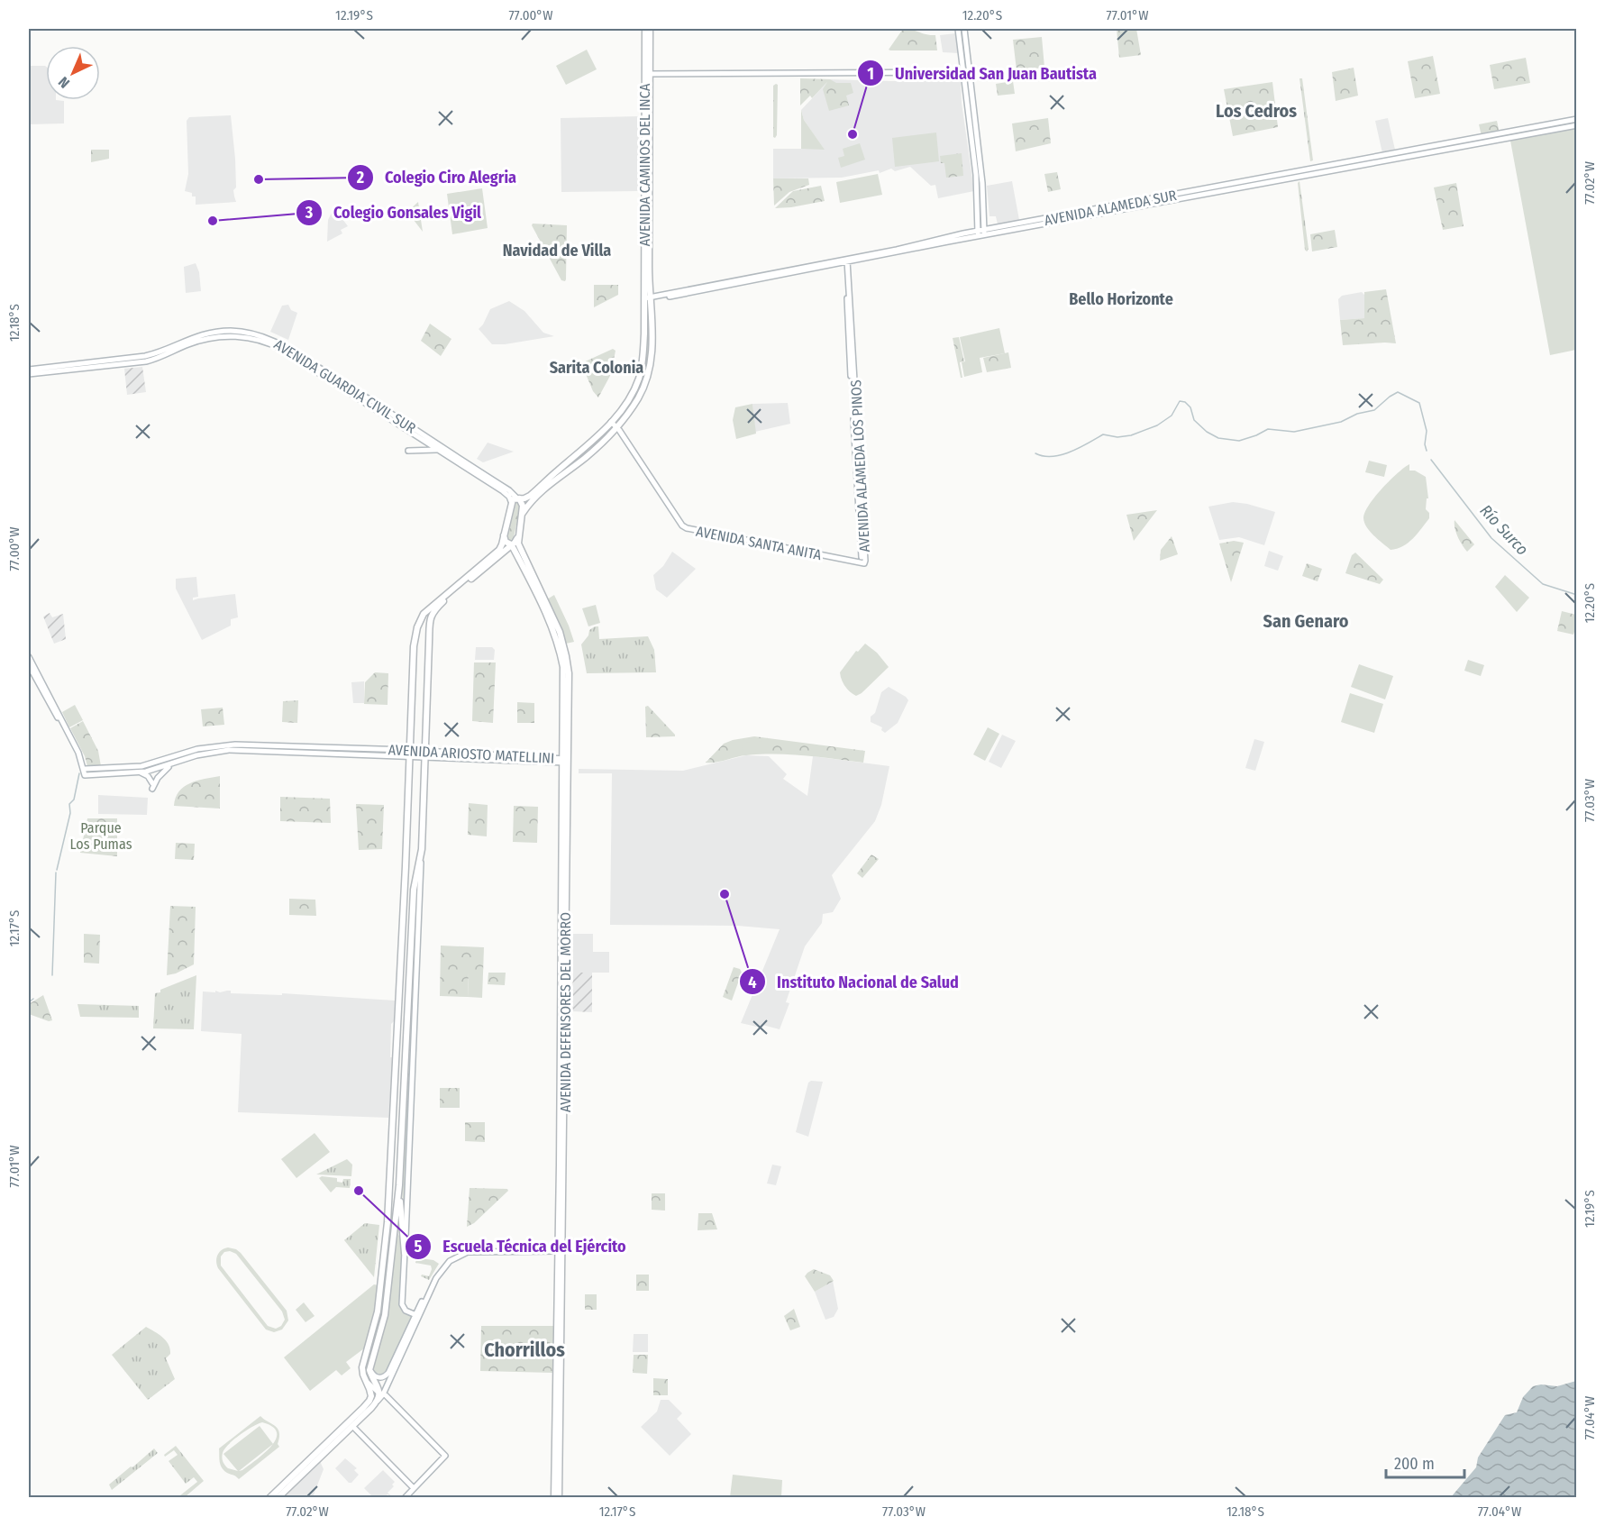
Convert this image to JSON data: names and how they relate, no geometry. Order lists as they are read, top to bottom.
{
  "streets": {
    "main road": [
      "AVENIDA CAMINOS DEL INCA",
      "AVENIDA ALAMEDA SUR",
      "AVENIDA GUARDIA CIVIL SUR",
      "AVENIDA ALAMEDA LOS PINOS",
      "AVENIDA SANTA ANITA",
      "AVENIDA ARIOSTO MATELLINI",
      "AVENIDA DEFENSORES DEL MORRO"
    ]
  },
  "crossings": [
    ["AVENIDA CAMINOS DEL INCA", "AVENIDA ALAMEDA SUR"],
    ["AVENIDA ALAMEDA SUR", "AVENIDA ALAMEDA LOS PINOS"],
    ["AVENIDA GUARDIA CIVIL SUR", "AVENIDA DEFENSORES DEL MORRO"],
    ["AVENIDA ALAMEDA LOS PINOS", "AVENIDA SANTA ANITA"],
    ["AVENIDA ARIOSTO MATELLINI", "AVENIDA DEFENSORES DEL MORRO"]
  ],
  "districts": [
    "Los Cedros",
    "Navidad de Villa",
    "Bello Horizonte",
    "Sarita Colonia",
    "San Genaro",
    "Chorrillos"
  ],
  "water": ["Río Surco"],
  "parks": ["Parque Los Pumas"],
  "places": [
    "Universidad San Juan Bautista",
    "Colegio Ciro Alegria",
    "Colegio Gonsales Vigil",
    "Instituto Nacional de Salud",
    "Escuela Técnica del Ejército"
  ],
  "scale_bar": "200 m",
  "north": "bottom left",
  "coordinates": [
    "12.19°S",
    "77.00°W",
    "12.20°S",
    "77.01°W",
    "77.02°W",
    "12.18°S",
    "77.03°W",
    "12.17°S",
    "77.04°W"
  ]
}
